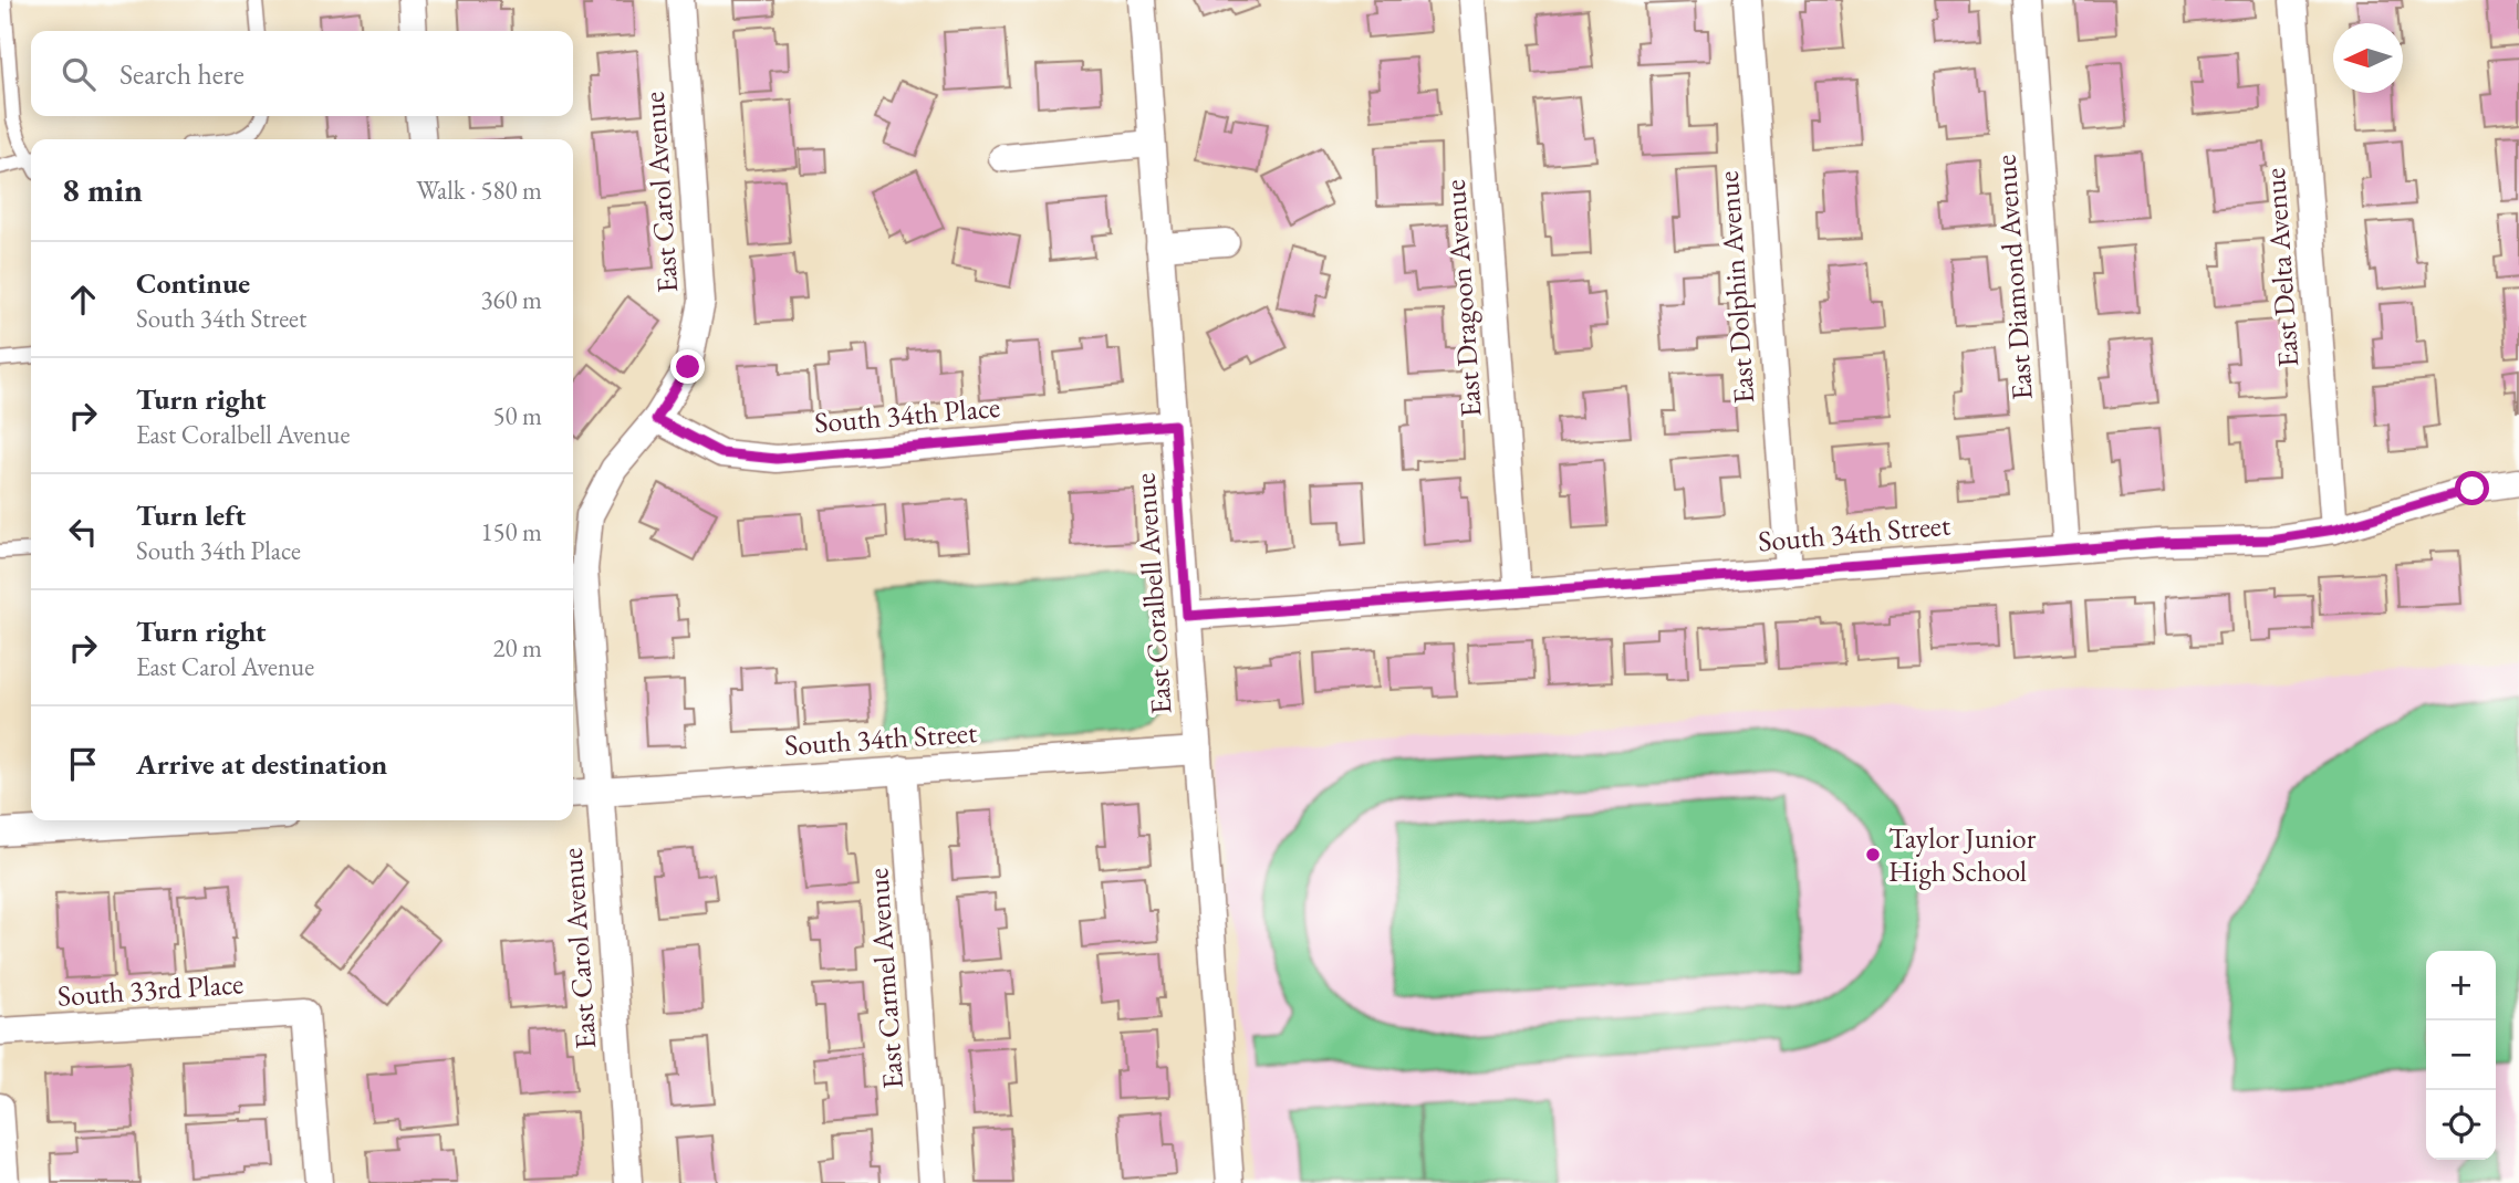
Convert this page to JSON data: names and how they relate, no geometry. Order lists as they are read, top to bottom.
{
  "streets": {
    "street": [
      "East Carol Avenue",
      "East Delta Avenue",
      "East Diamond Avenue",
      "East Dolphin Avenue",
      "East Dragoon Avenue",
      "South 34th Place",
      "South 34th Street",
      "East Coralbell Avenue",
      "East Carmel Avenue",
      "South 33rd Place"
    ]
  },
  "crossings": [
    ["East Carol Avenue", "South 34th Place"],
    ["East Carol Avenue", "South 34th Street"],
    ["East Delta Avenue", "South 34th Street"],
    ["East Diamond Avenue", "South 34th Street"],
    ["East Dolphin Avenue", "South 34th Street"],
    ["East Dragoon Avenue", "South 34th Street"],
    ["South 34th Place", "East Coralbell Avenue"],
    ["South 34th Street", "East Coralbell Avenue"],
    ["South 34th Street", "East Carmel Avenue"]
  ],
  "places": ["Taylor Junior High School"],
  "north": "left",
  "page": {
    "search": "Search here",
    "heading": ["8 min", "Walk · 580 m"],
    "list": [
      ["Continue", "South 34th Street", "360 m"],
      ["Turn right", "East Coralbell Avenue", "50 m"],
      ["Turn left", "South 34th Place", "150 m"],
      ["Turn right", "East Carol Avenue", "20 m"],
      "Arrive at destination"
    ],
    "map_buttons": ["+", "−"]
  }
}
